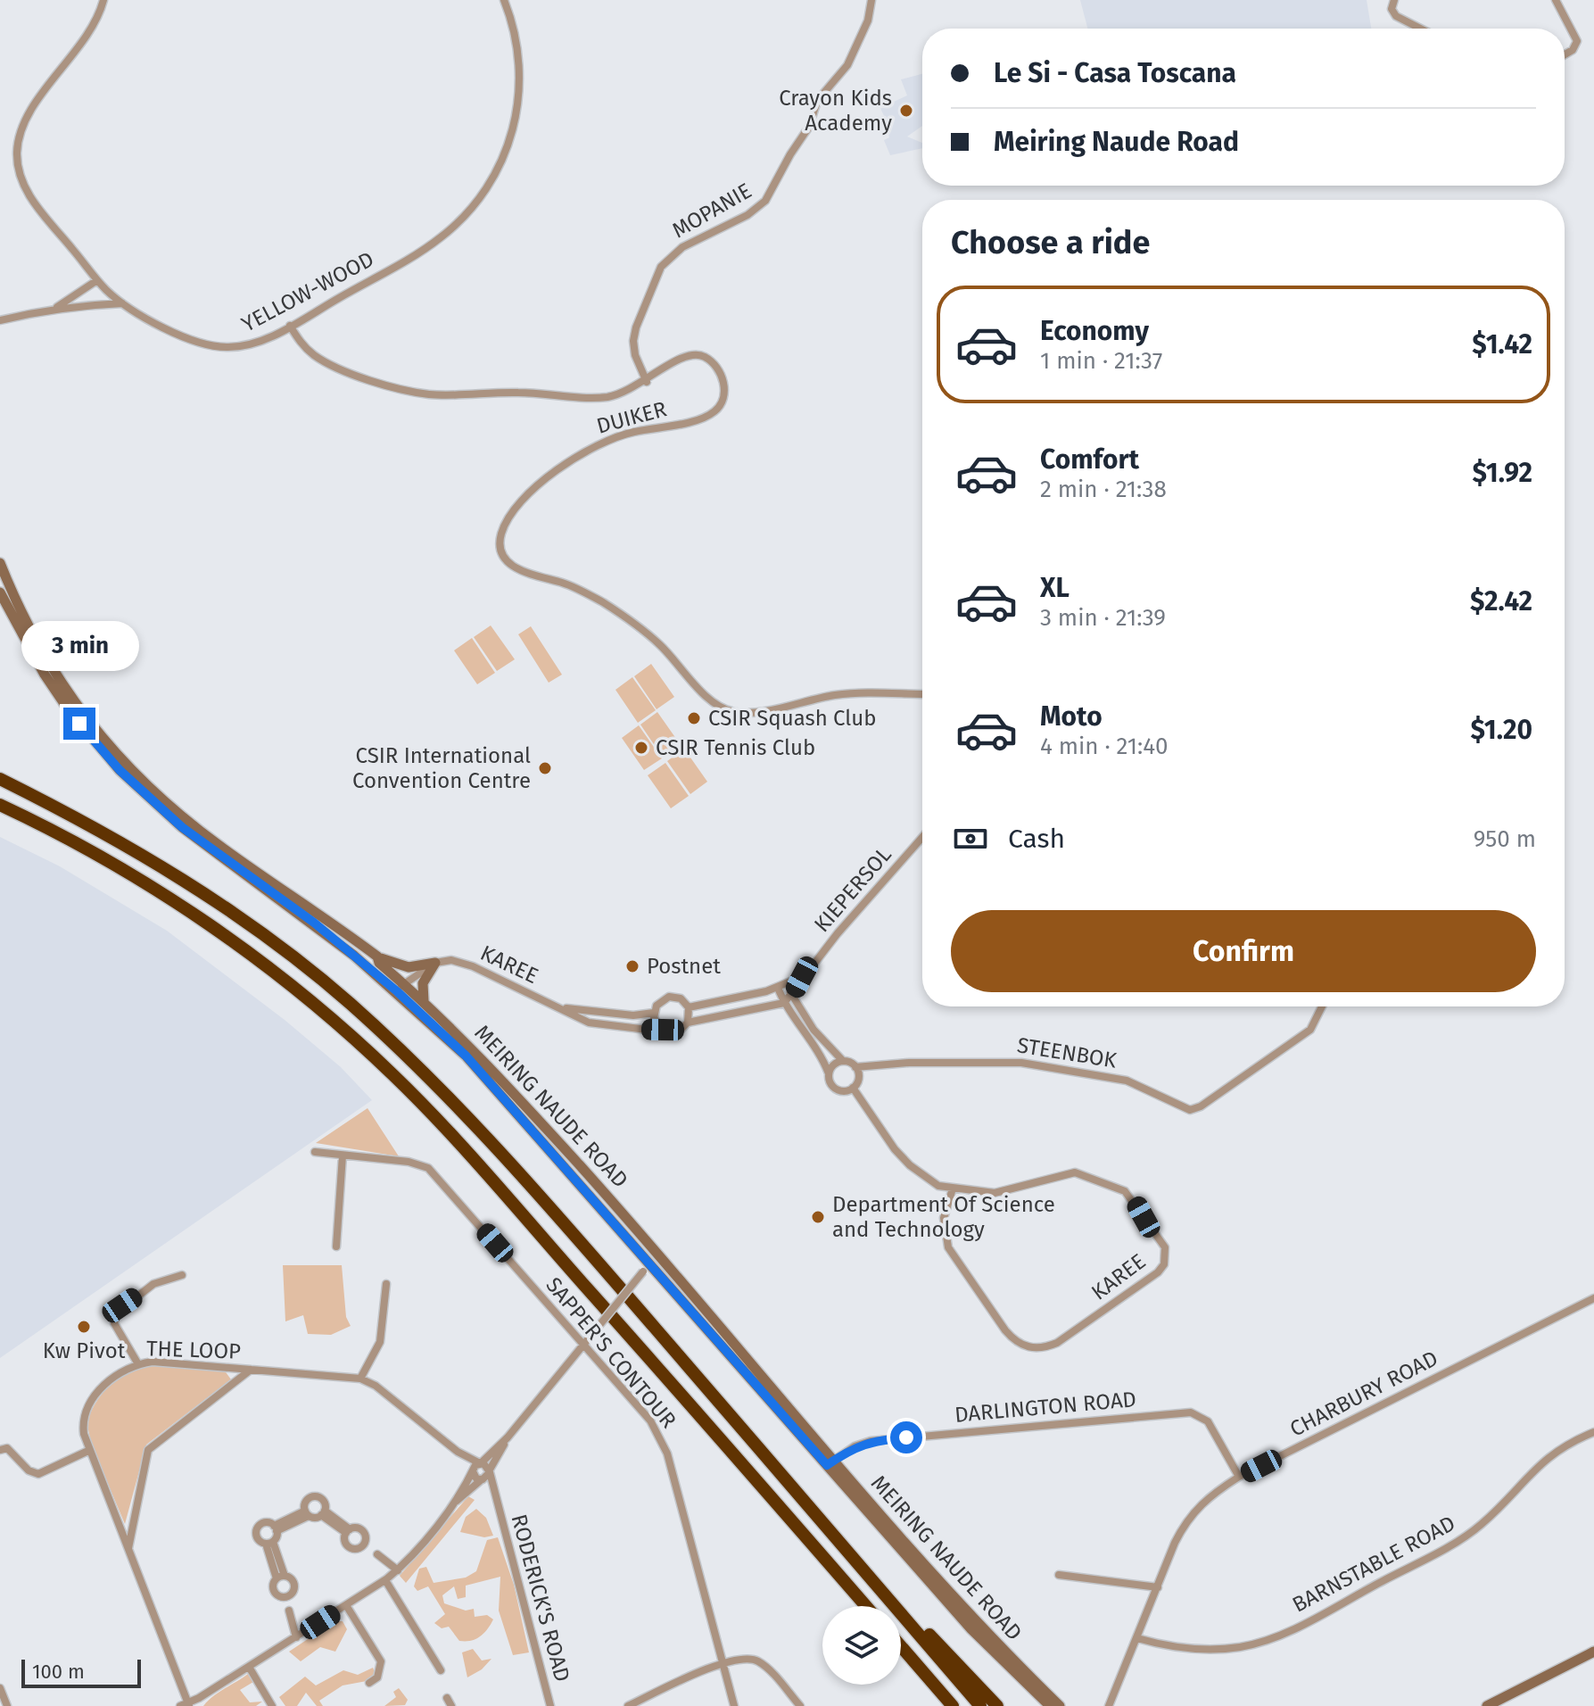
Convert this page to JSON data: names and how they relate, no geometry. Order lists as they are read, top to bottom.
{
  "streets": {
    "street": [
      "MOPANIE",
      "YELLOW-WOOD",
      "DUIKER",
      "KIEPERSOL",
      "KAREE",
      "STEENBOK",
      "MEIRING NAUDE ROAD",
      "THE LOOP",
      "SAPPER'S CONTOUR",
      "CHARBURY ROAD",
      "DARLINGTON ROAD",
      "BARNSTABLE ROAD",
      "RODERICK'S ROAD"
    ]
  },
  "crossings": [
    ["MOPANIE", "DUIKER"],
    ["YELLOW-WOOD", "DUIKER"],
    ["MEIRING NAUDE ROAD", "DARLINGTON ROAD"],
    ["THE LOOP", "RODERICK'S ROAD"],
    ["CHARBURY ROAD", "DARLINGTON ROAD"],
    ["CHARBURY ROAD", "BARNSTABLE ROAD"]
  ],
  "places": [
    "Crayon Kids Academy",
    "CSIR Squash Club",
    "CSIR Tennis Club",
    "CSIR International Convention Centre",
    "Postnet",
    "Department Of Science and Technology",
    "Kw Pivot"
  ],
  "scale_bar": "100 m",
  "page": {
    "banner": ["Le Si - Casa Toscana", "Meiring Naude Road"],
    "heading": "Choose a ride",
    "list": [
      {
        "name": "Economy",
        "note": "1 min · 21:37",
        "value": "$1.42"
      },
      {
        "name": "Comfort",
        "note": "2 min · 21:38",
        "value": "$1.92"
      },
      {
        "name": "XL",
        "note": "3 min · 21:39",
        "value": "$2.42"
      },
      {
        "name": "Moto",
        "note": "4 min · 21:40",
        "value": "$1.20"
      }
    ],
    "bubble": "3 min",
    "pay": ["Cash", "950 m"],
    "buttons": "Confirm",
    "scale": "100 m"
  }
}
